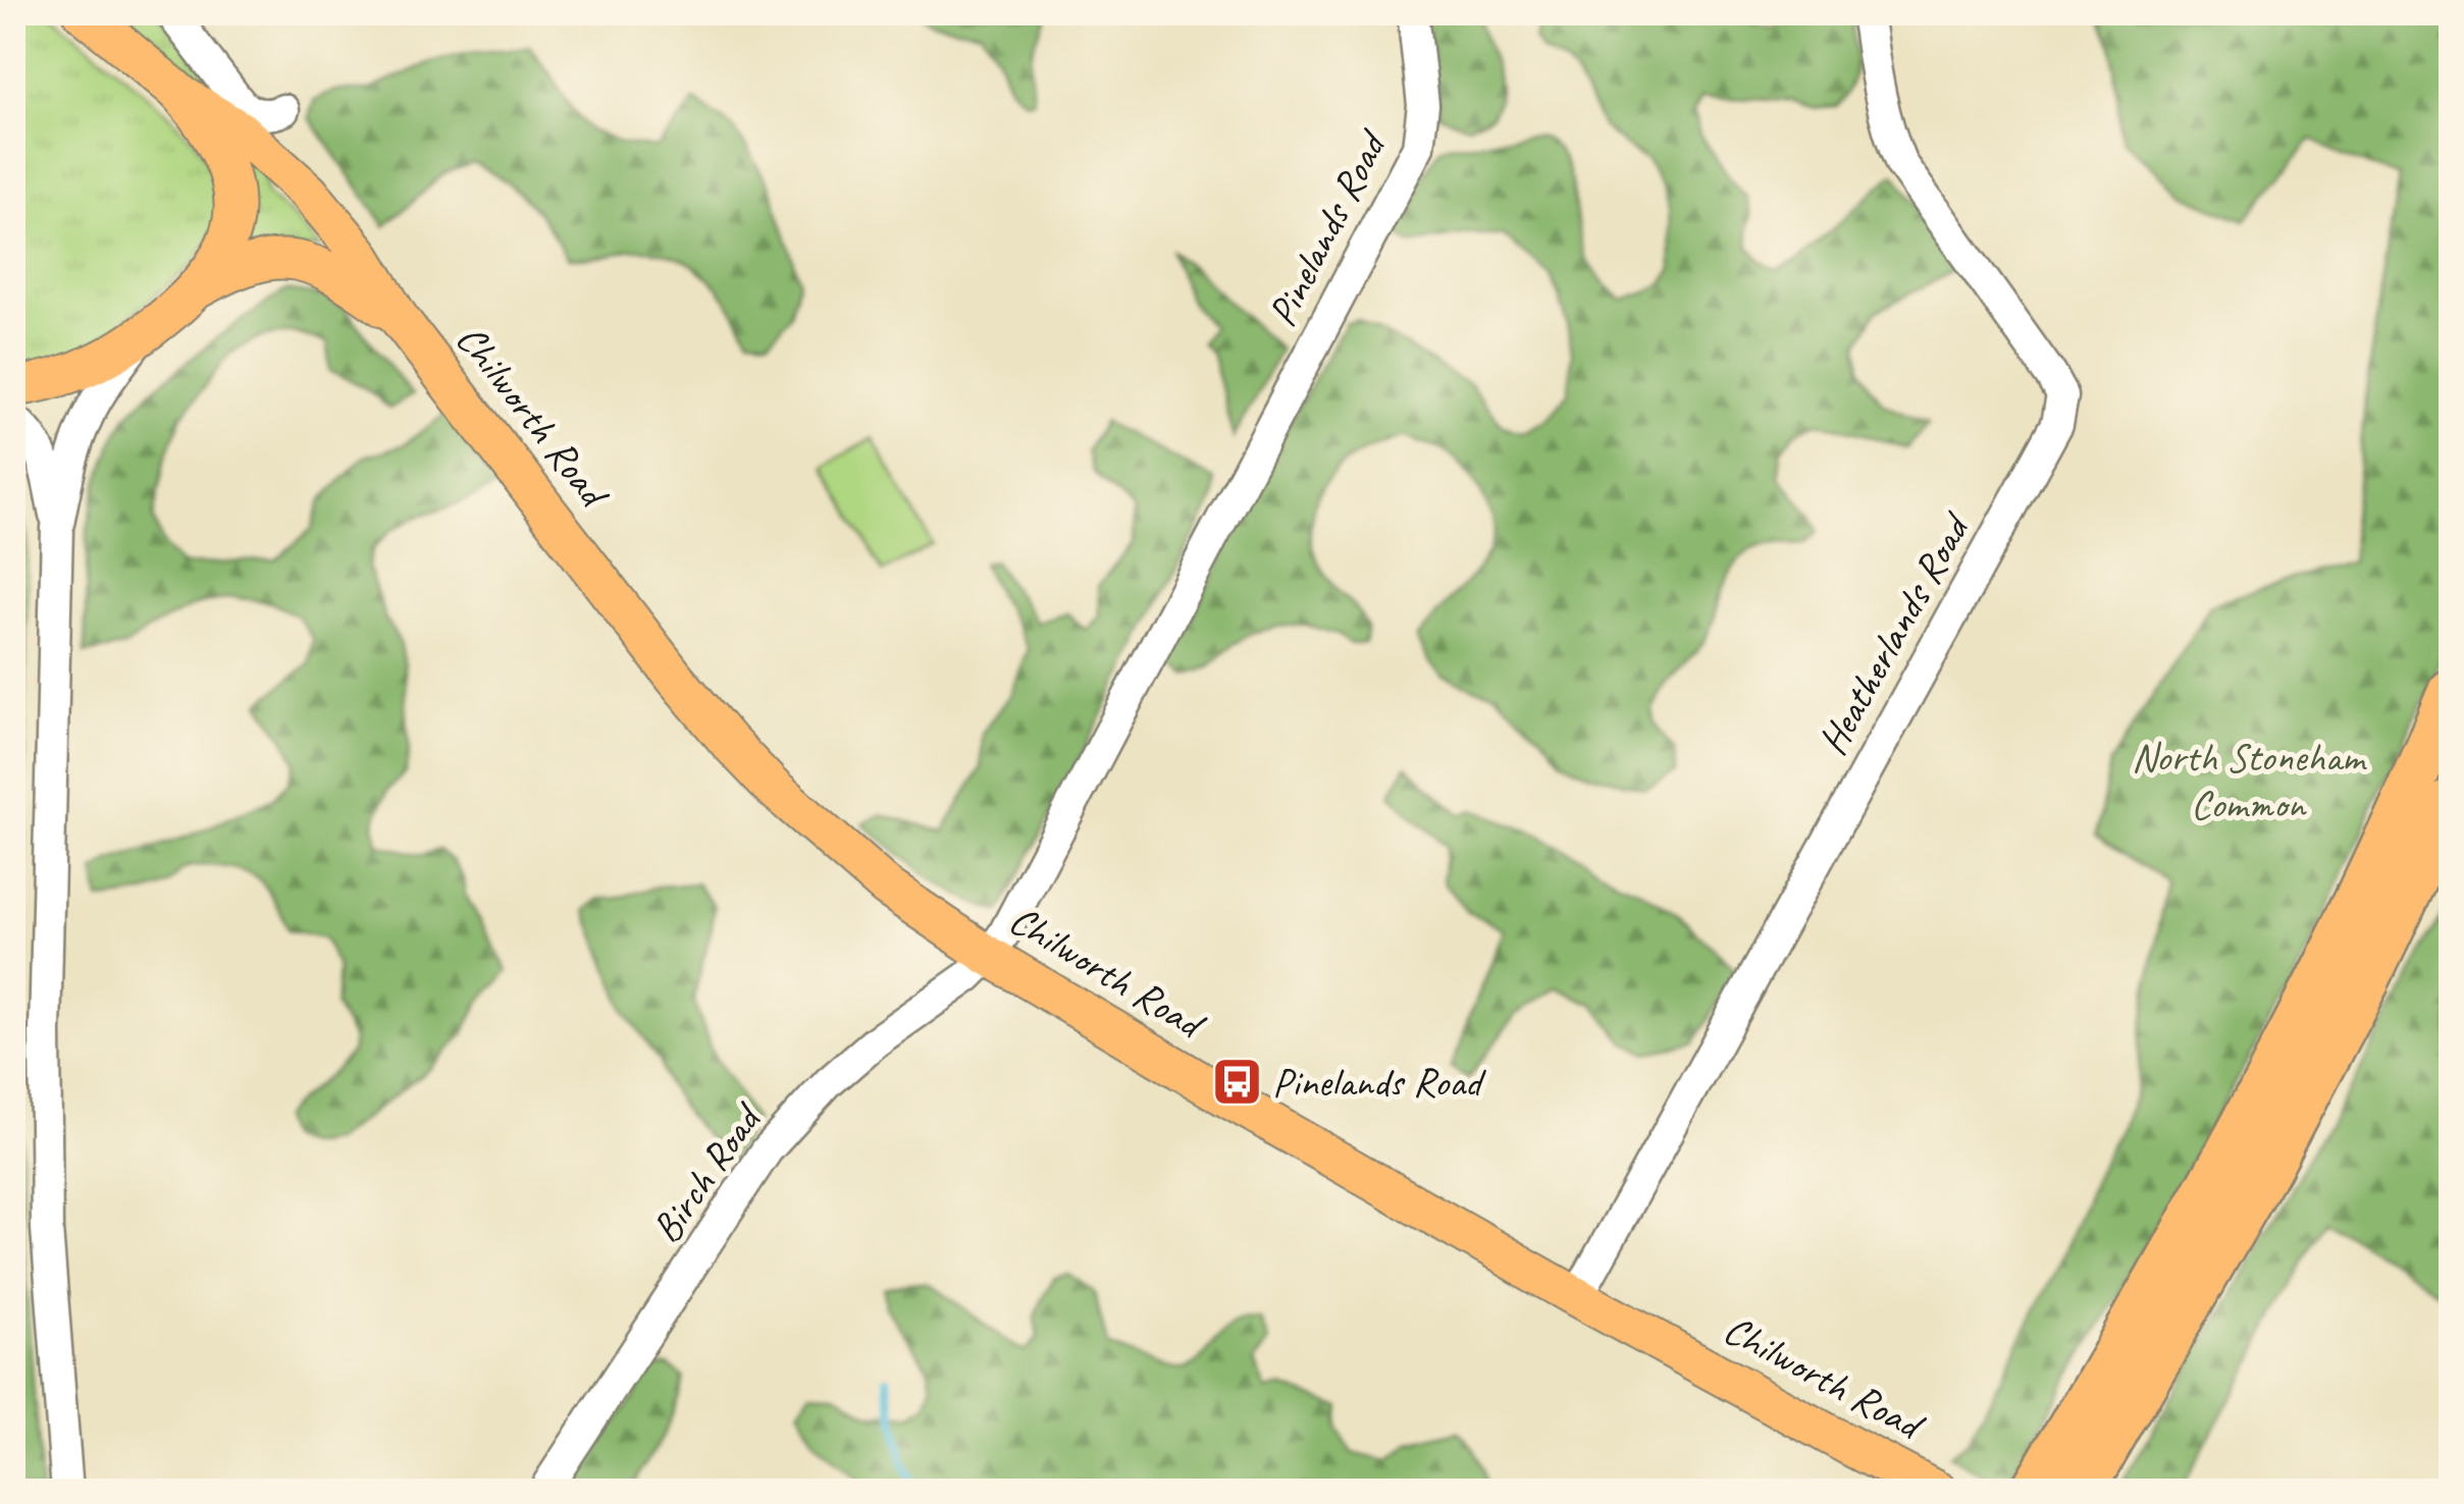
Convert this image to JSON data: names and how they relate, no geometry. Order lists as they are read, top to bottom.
{
  "streets": {
    "main road": ["Chilworth Road"],
    "street": ["Pinelands Road", "Heatherlands Road", "Birch Road"]
  },
  "crossings": [
    ["Pinelands Road", "Chilworth Road"],
    ["Pinelands Road", "Birch Road"],
    ["Chilworth Road", "Heatherlands Road"],
    ["Chilworth Road", "Birch Road"]
  ],
  "parks": ["North Stoneham Common"],
  "places": {
    "bus stop": ["Pinelands Road"]
  }
}
